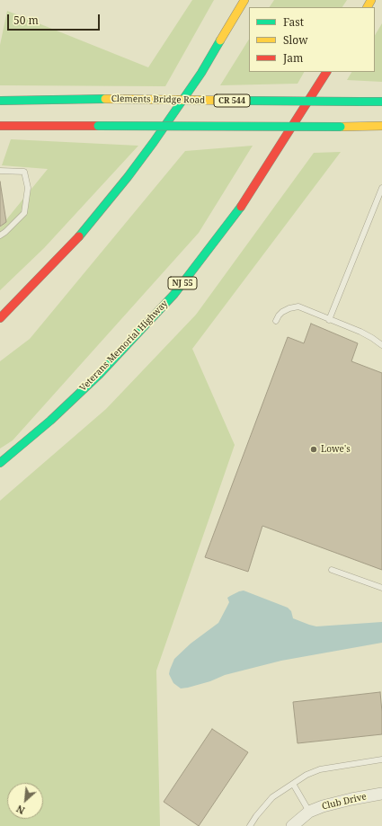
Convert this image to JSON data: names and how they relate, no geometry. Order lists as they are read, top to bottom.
{
  "streets": {
    "main road": [
      "Clements Bridge Road",
      "CR 544",
      "NJ 55",
      "Veterans Memorial Highway"
    ],
    "street": ["Club Drive"]
  },
  "places": ["Lowe's"],
  "legend": ["Fast", "Slow", "Jam"],
  "scale_bar": "50 m",
  "north": "bottom left"
}
